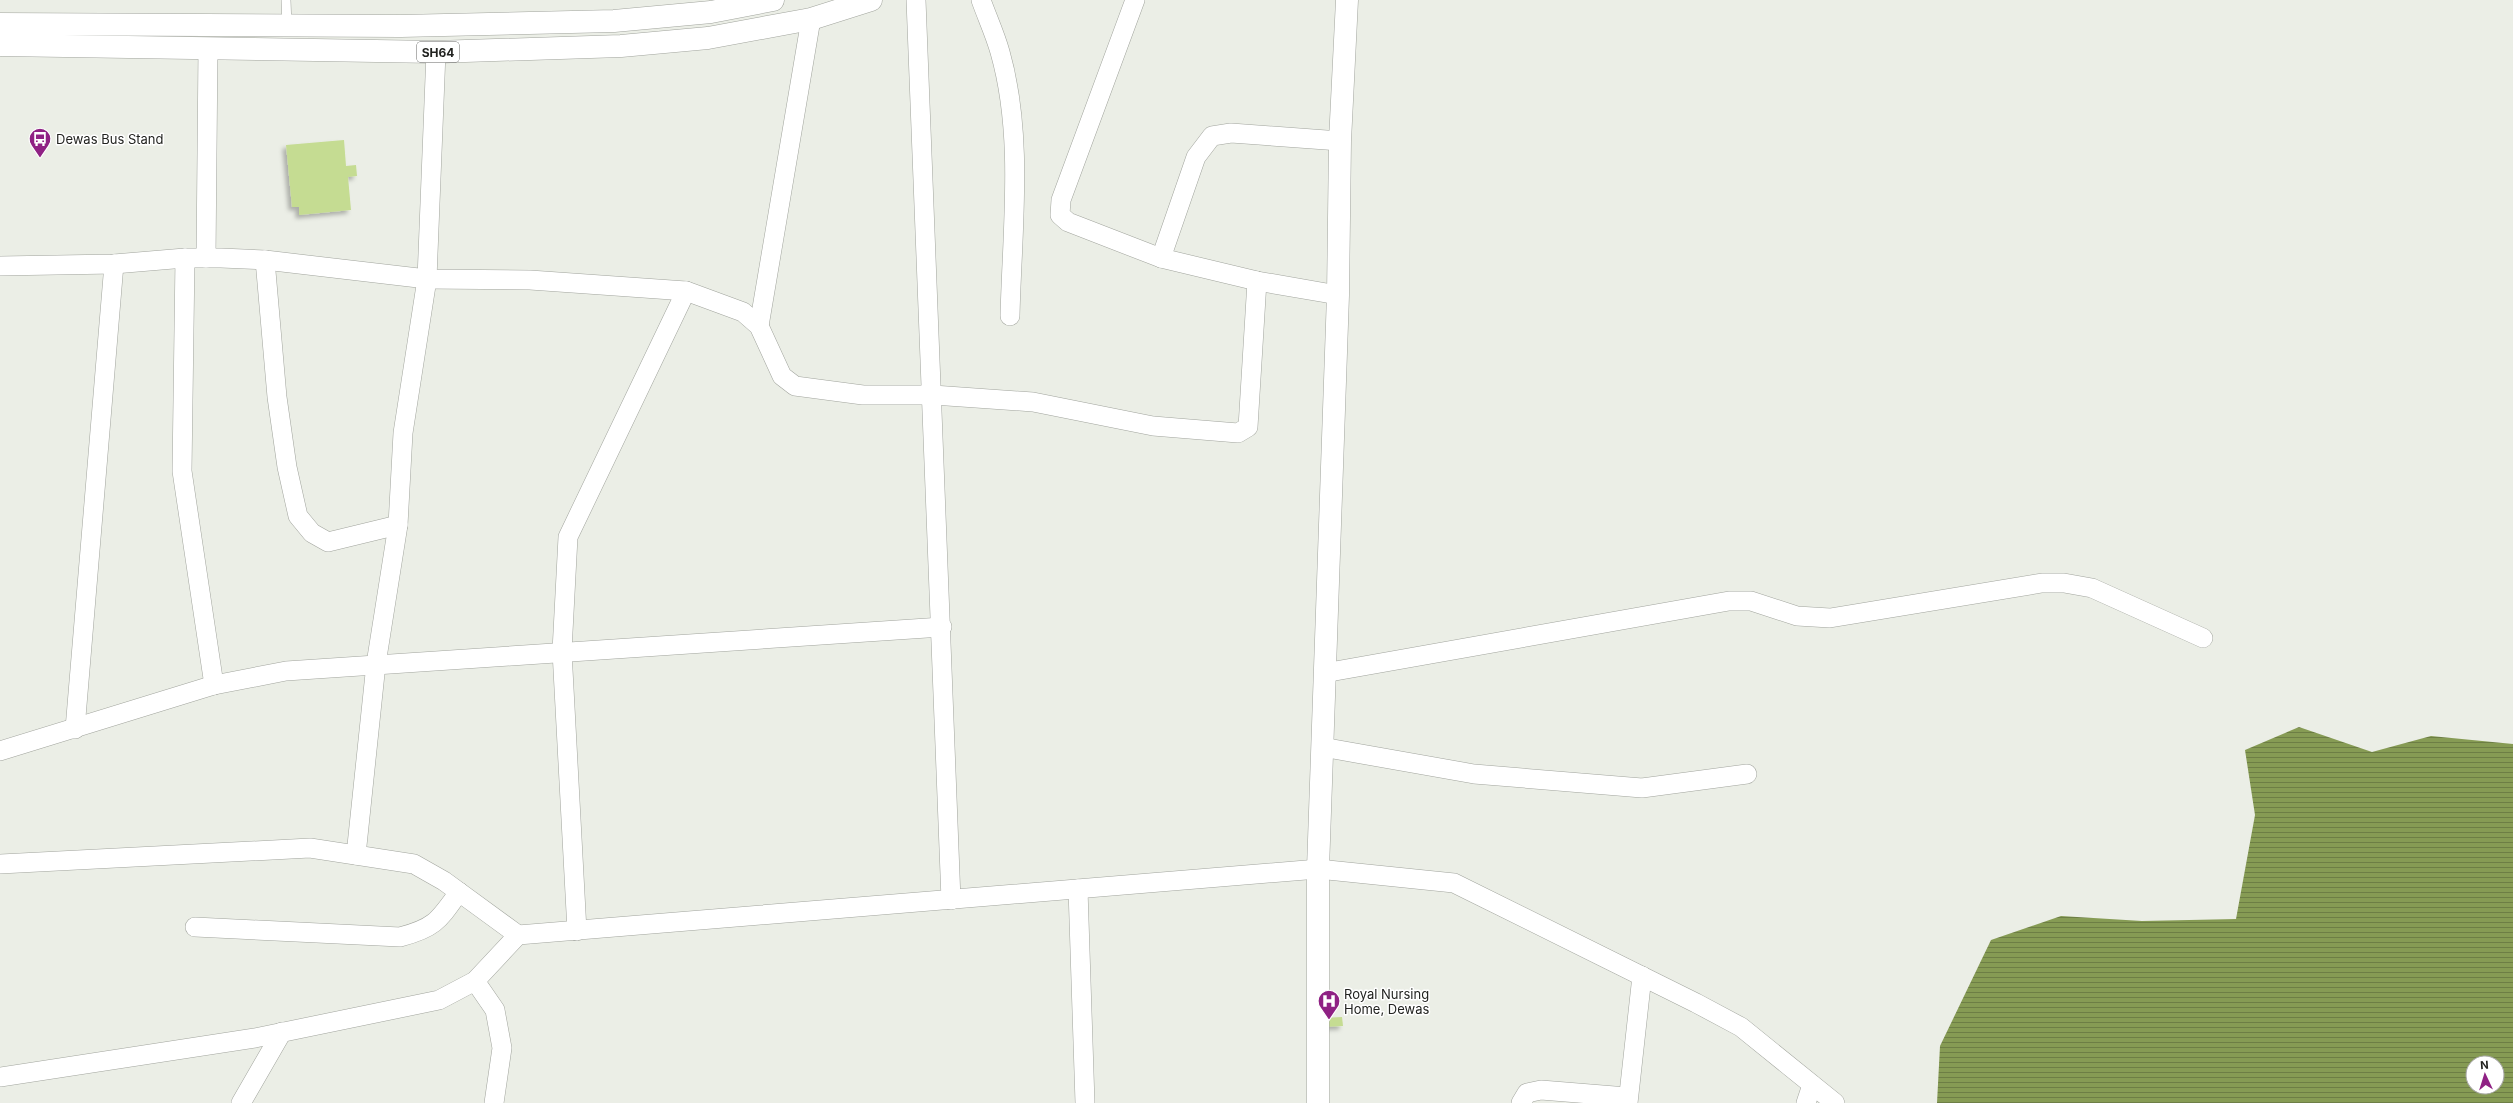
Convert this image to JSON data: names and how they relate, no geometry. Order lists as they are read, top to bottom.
{
  "streets": {
    "main road": ["SH64"]
  },
  "places": {
    "bus stop": ["Dewas Bus Stand"],
    "hospital": ["Royal Nursing Home, Dewas"]
  },
  "north": "top"
}
